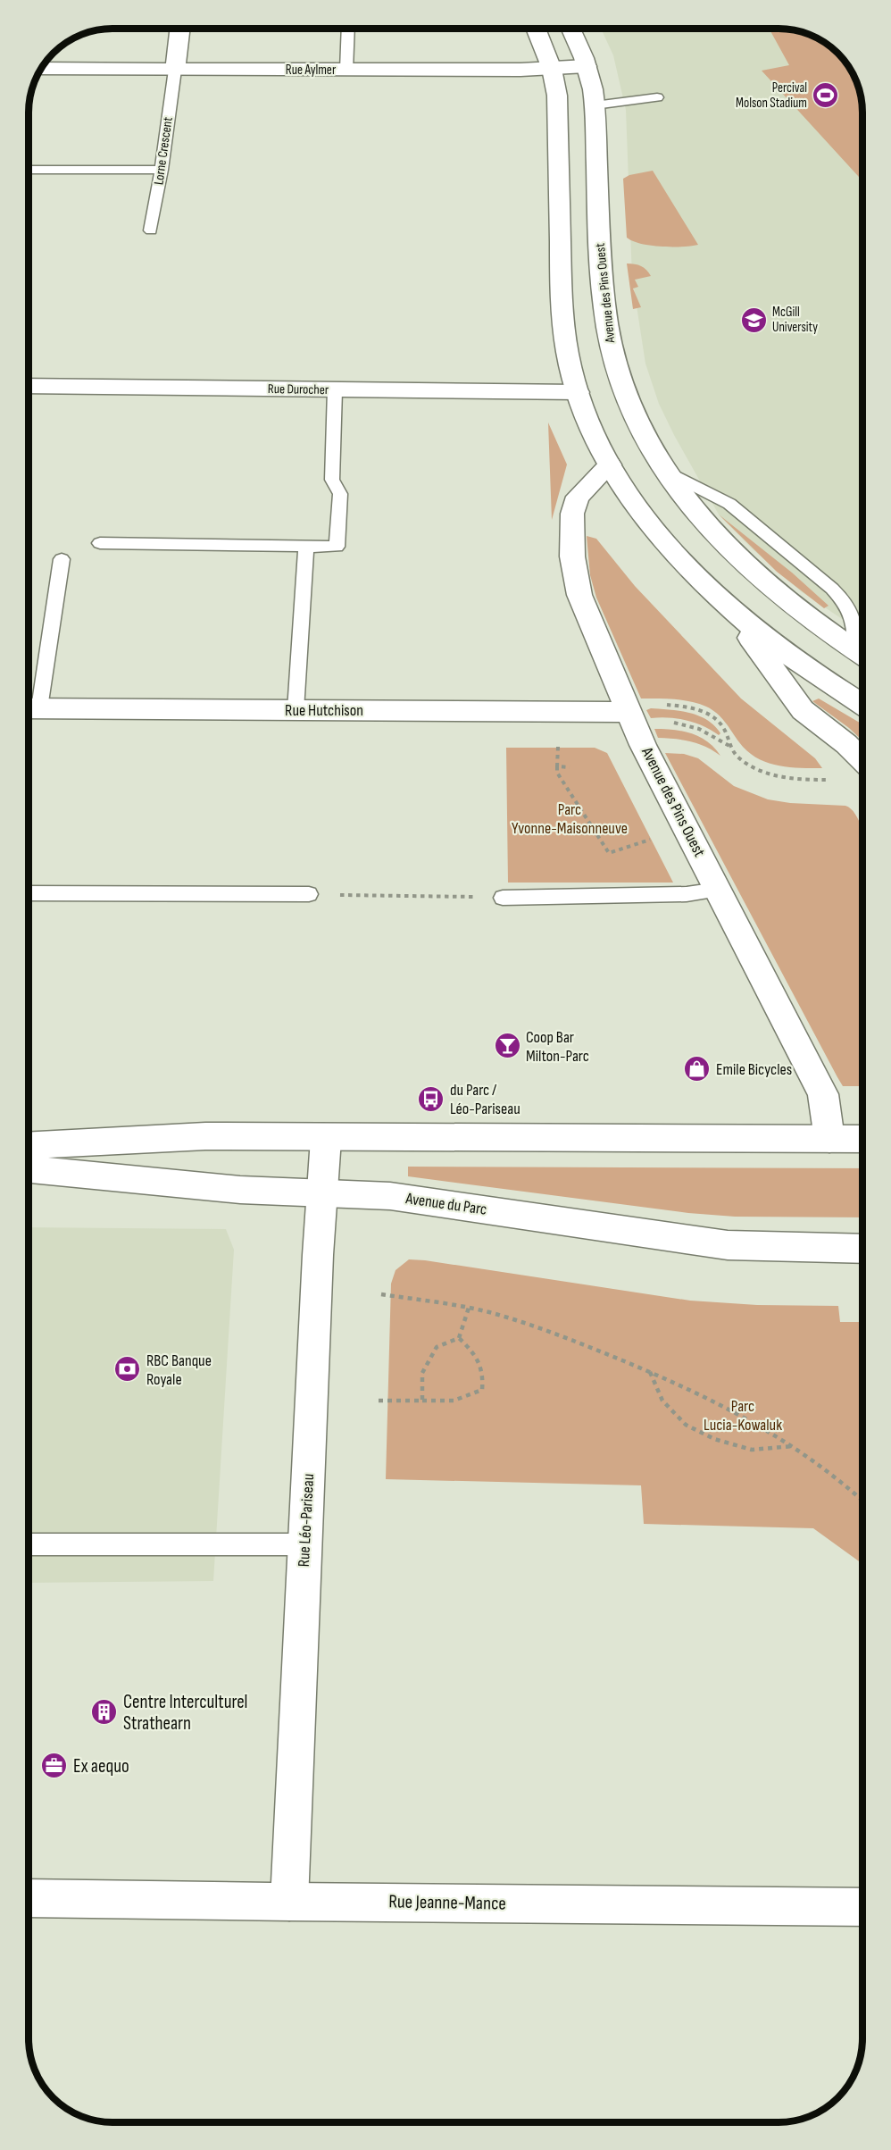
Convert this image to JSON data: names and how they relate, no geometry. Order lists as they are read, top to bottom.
{
  "streets": {
    "main road": [
      "Rue Aylmer",
      "Avenue des Pins Ouest",
      "Rue Durocher",
      "Rue Hutchison",
      "Avenue du Parc",
      "Rue Léo-Pariseau",
      "Rue Jeanne-Mance"
    ],
    "lane": ["Lorne Crescent"]
  },
  "crossings": [
    ["Rue Aylmer", "Lorne Crescent"],
    ["Rue Aylmer", "Avenue des Pins Ouest"],
    ["Avenue des Pins Ouest", "Rue Hutchison"],
    ["Avenue du Parc", "Rue Léo-Pariseau"],
    ["Rue Léo-Pariseau", "Rue Jeanne-Mance"]
  ],
  "parks": ["Parc Yvonne-Maisonneuve", "Parc Lucia-Kowaluk"],
  "places": {
    "sports": ["Percival Molson Stadium"],
    "school or university": ["McGill University"],
    "bar": ["Coop Bar Milton-Parc"],
    "shop": ["Emile Bicycles"],
    "bus stop": ["du Parc / Léo-Pariseau"],
    "bank": ["RBC Banque Royale"],
    "building": ["Centre Interculturel Strathearn"],
    "office": ["Ex aequo"]
  }
}
